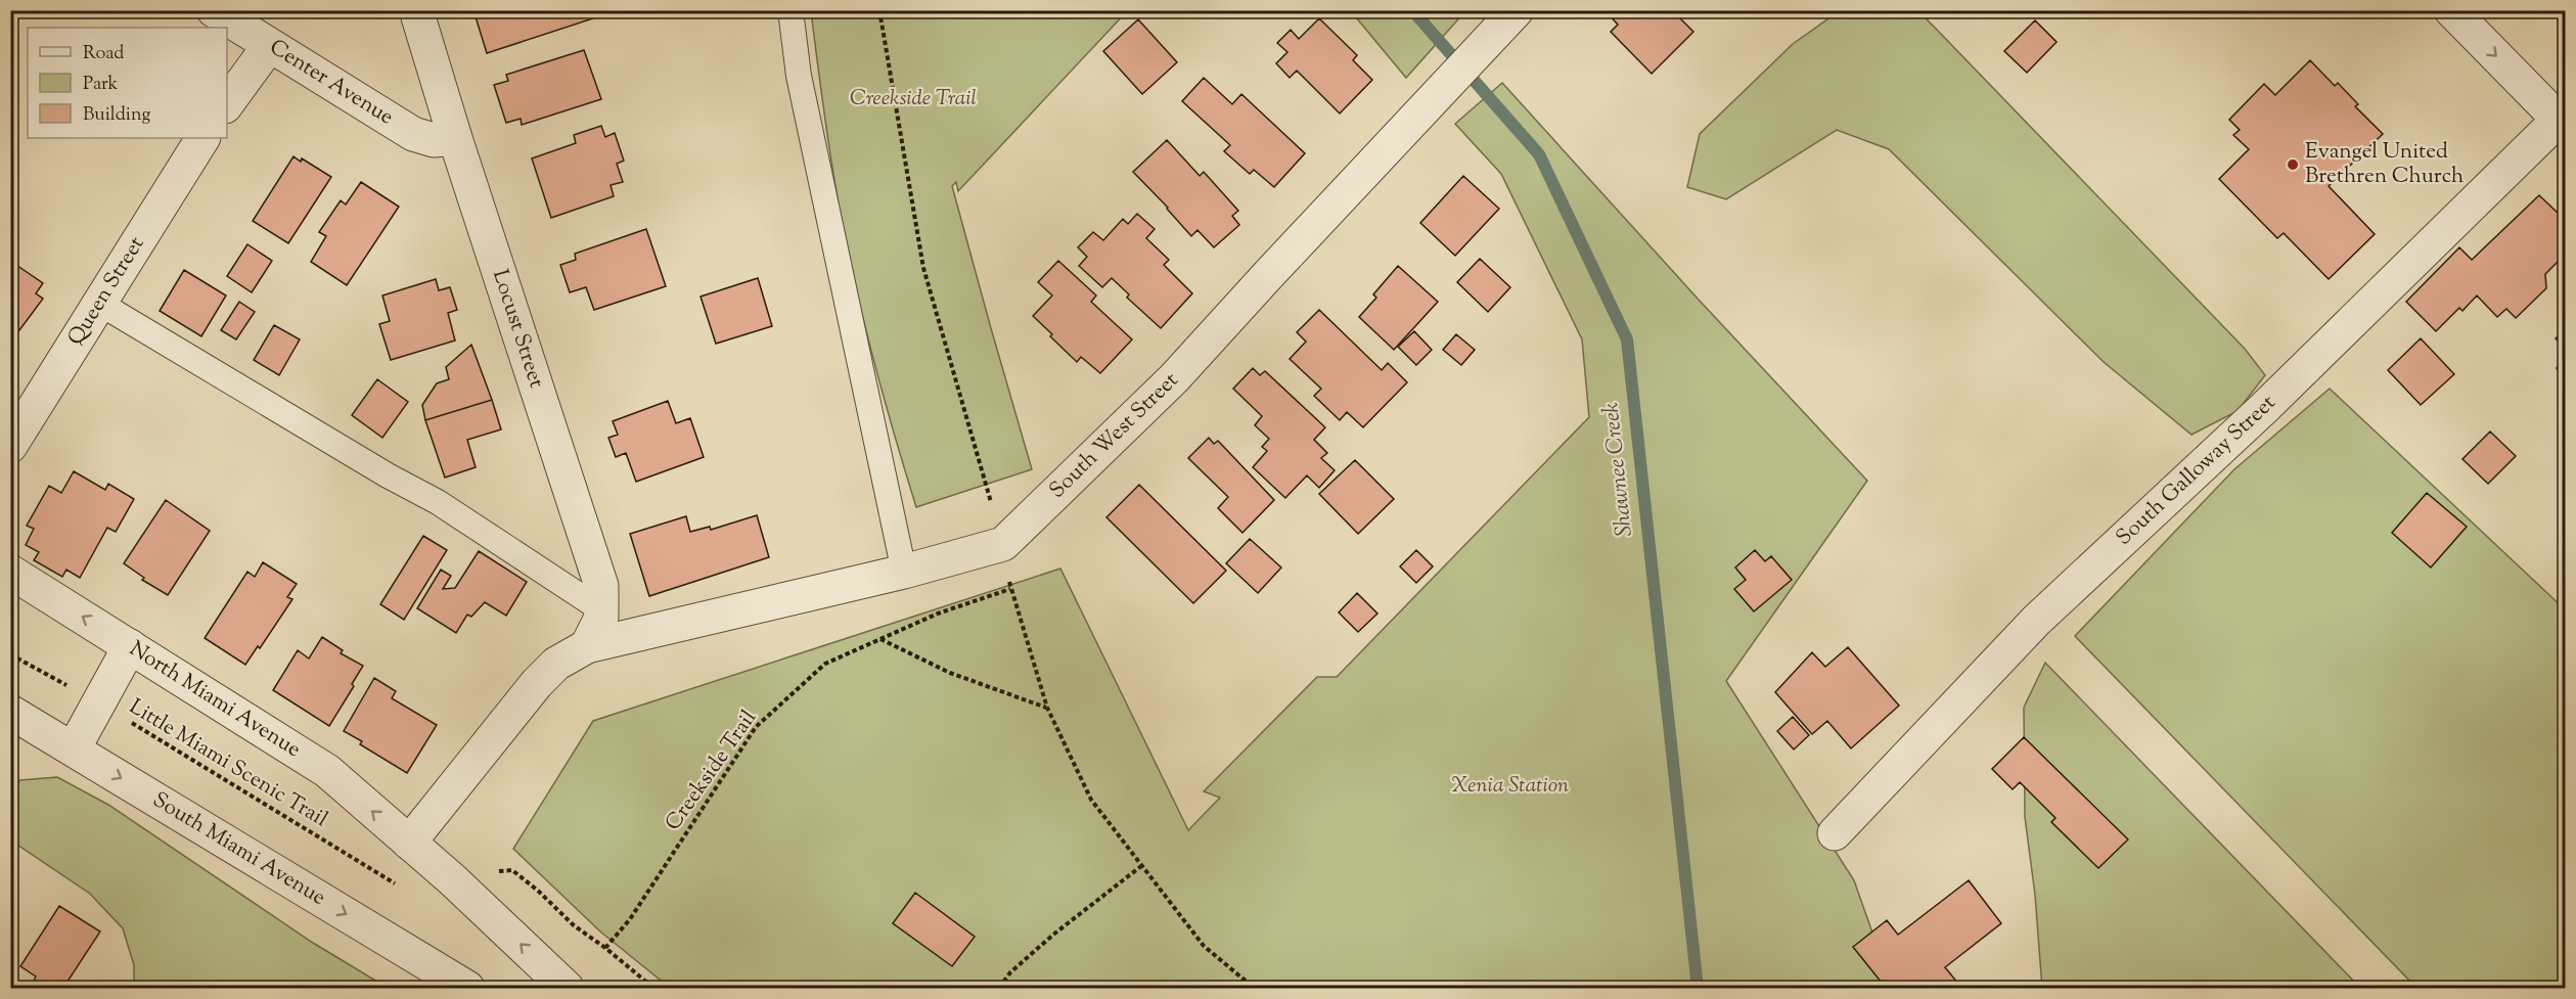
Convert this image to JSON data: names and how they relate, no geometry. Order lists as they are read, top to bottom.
{
  "streets": {
    "street": [
      "Center Avenue",
      "Queen Street",
      "Locust Street",
      "South West Street",
      "South Galloway Street",
      "North Miami Avenue",
      "South Miami Avenue"
    ],
    "path": ["Little Miami Scenic Trail", "Creekside Trail"]
  },
  "crossings": [
    ["Center Avenue", "Locust Street"],
    ["Locust Street", "South West Street"]
  ],
  "one_way": ["North Miami Avenue", "South Miami Avenue"],
  "water": ["Shawnee Creek"],
  "parks": ["Creekside Trail", "Xenia Station"],
  "places": ["Evangel United Brethren Church"],
  "legend": ["Road", "Park", "Building"]
}
